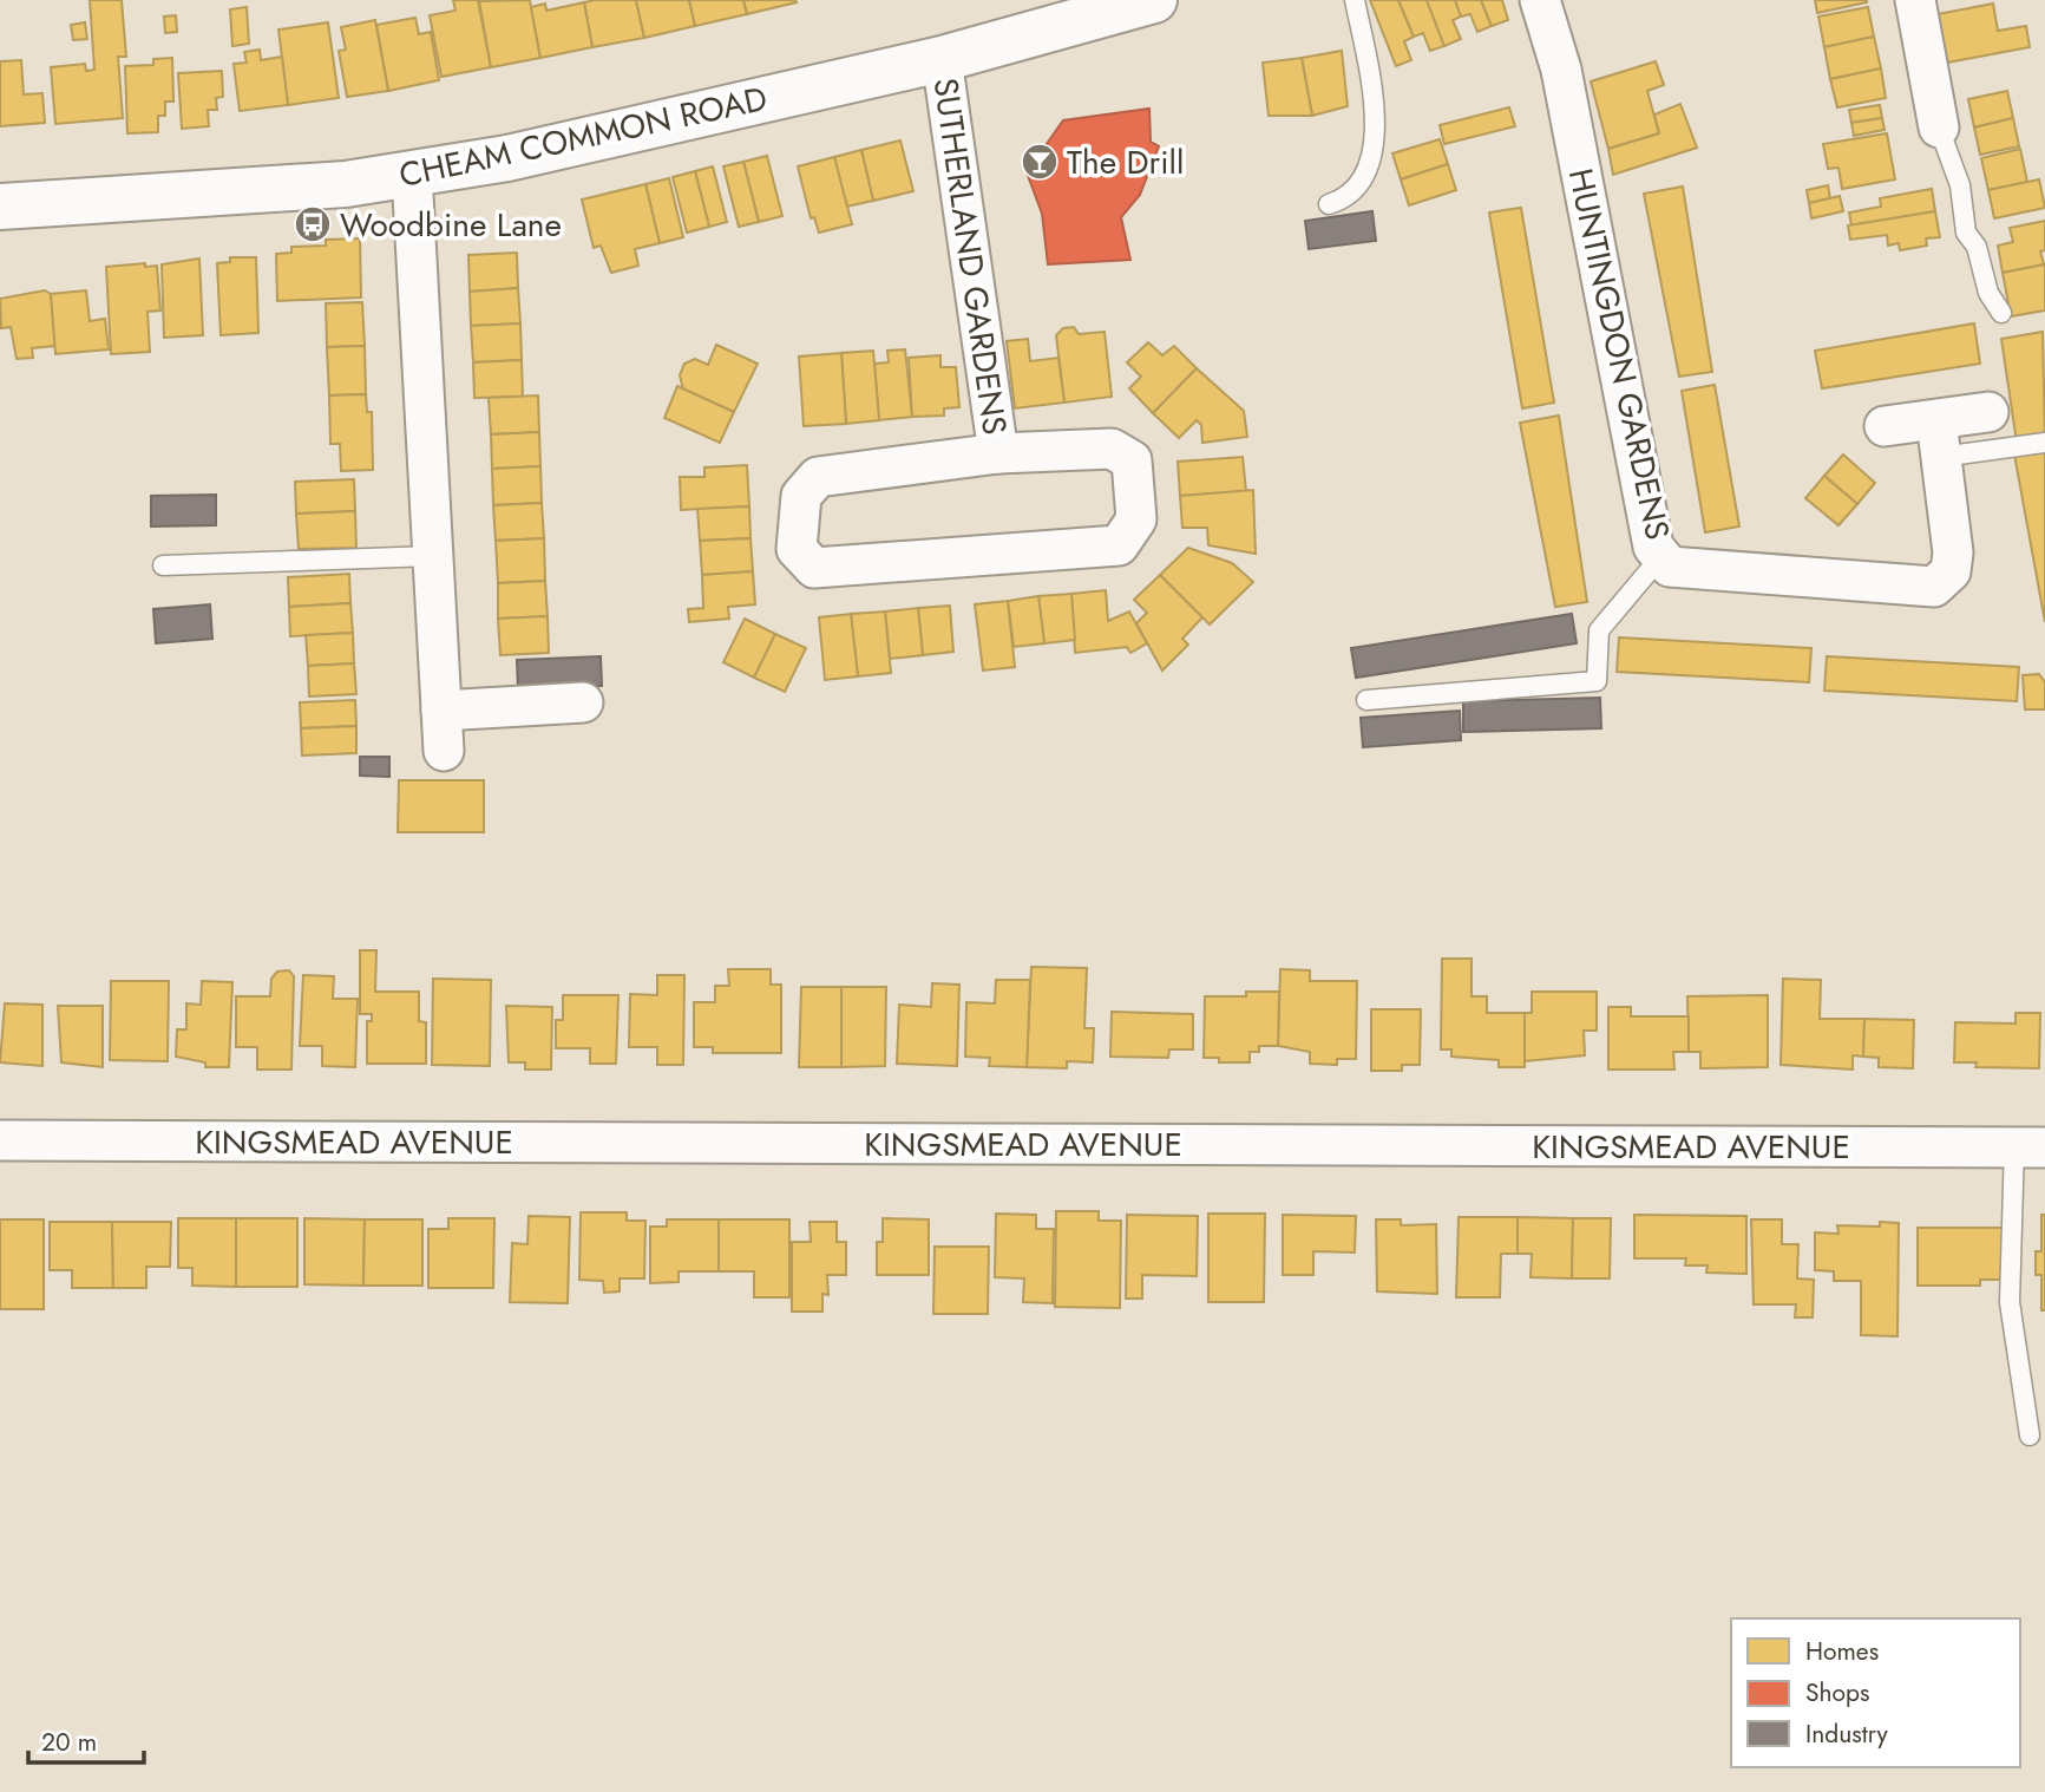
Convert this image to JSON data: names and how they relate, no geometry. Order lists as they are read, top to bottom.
{
  "streets": {
    "main road": ["CHEAM COMMON ROAD"],
    "street": ["SUTHERLAND GARDENS", "HUNTINGDON GARDENS", "KINGSMEAD AVENUE"]
  },
  "crossings": [
    ["CHEAM COMMON ROAD", "SUTHERLAND GARDENS"]
  ],
  "places": {
    "bar": ["The Drill"],
    "bus stop": ["Woodbine Lane"]
  },
  "legend": ["Homes", "Shops", "Industry"],
  "scale_bar": "20 m"
}
